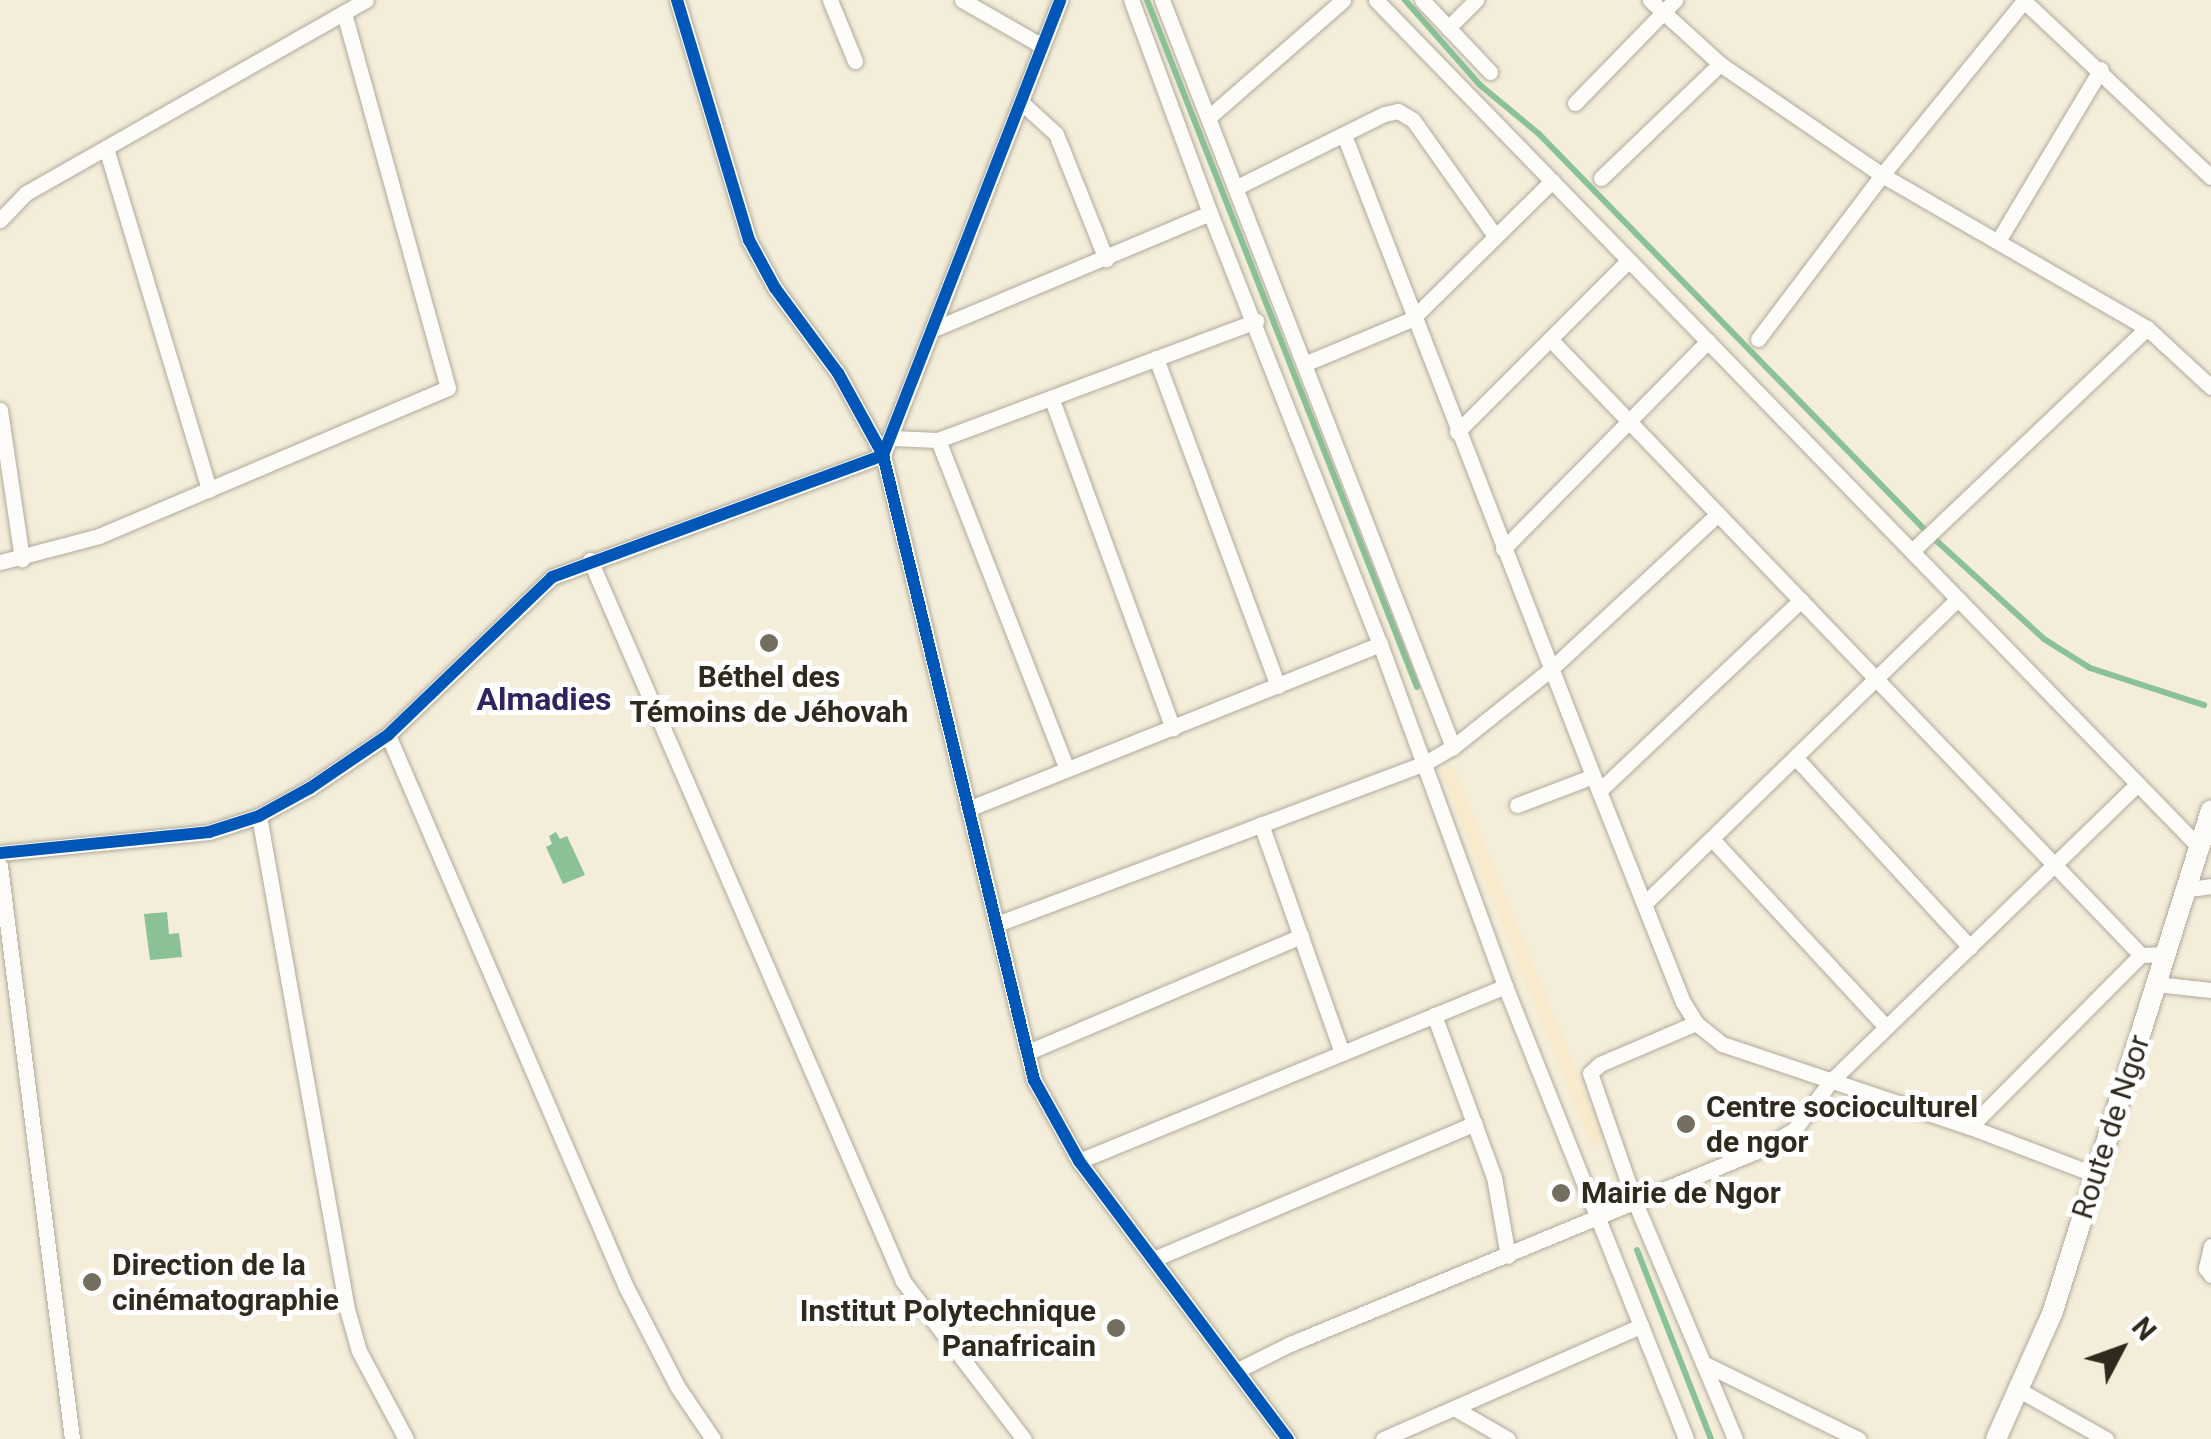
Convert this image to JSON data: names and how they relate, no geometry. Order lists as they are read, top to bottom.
{
  "streets": {
    "street": ["Route de Ngor"]
  },
  "districts": ["Almadies"],
  "places": [
    "Béthel des Témoins de Jéhovah",
    "Centre socioculturel de ngor",
    "Mairie de Ngor",
    "Direction de la cinématographie",
    "Institut Polytechnique Panafricain"
  ],
  "north": "top right"
}
